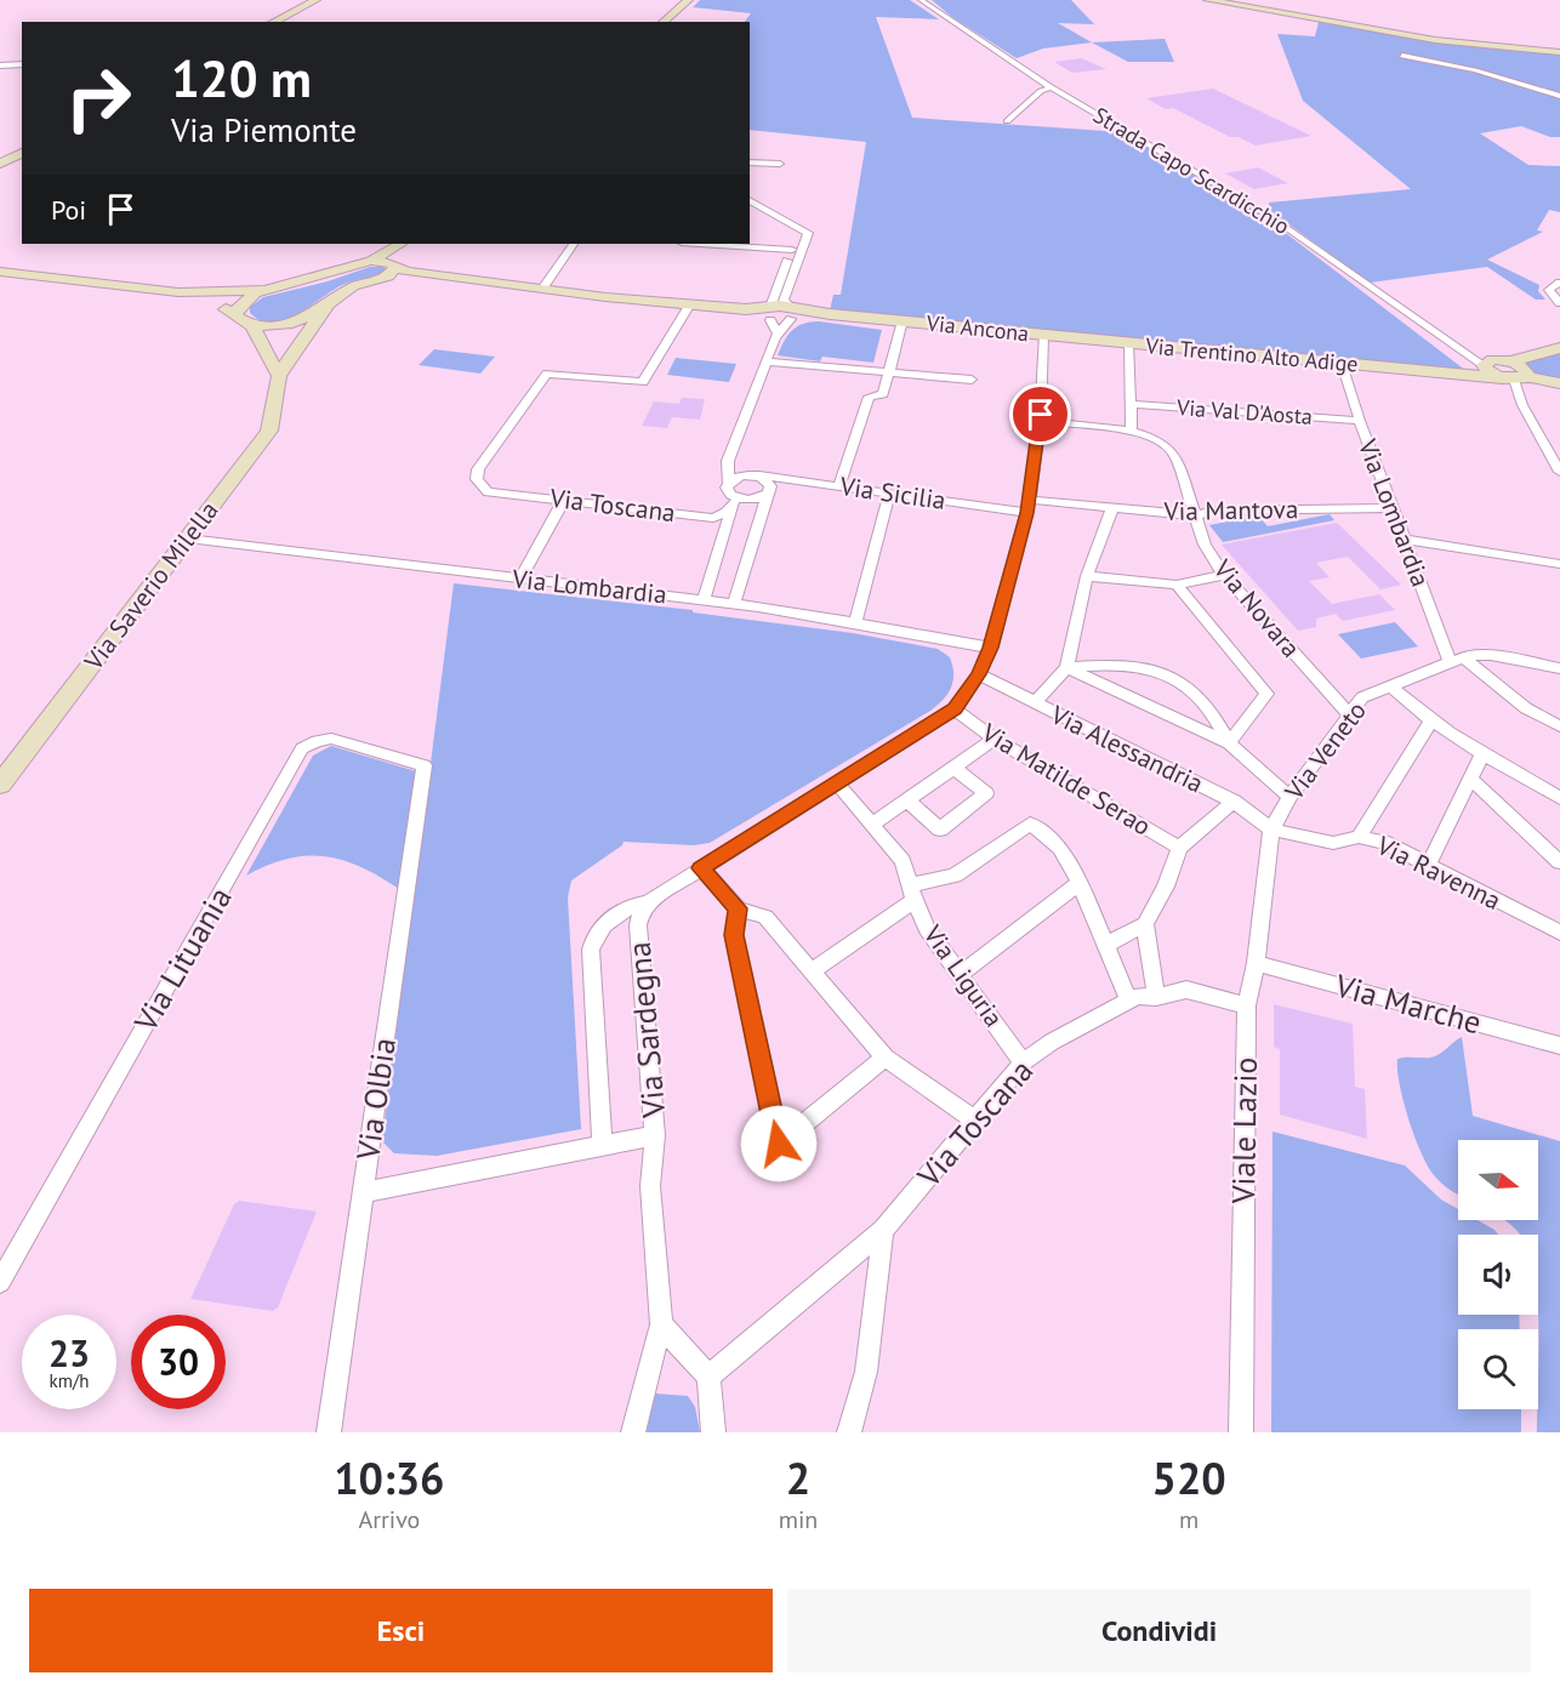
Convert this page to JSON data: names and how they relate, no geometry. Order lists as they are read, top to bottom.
{
  "streets": {
    "street": [
      "Strada Capo Scardicchio",
      "Via Ancona",
      "Via Trentino Alto Adige",
      "Via Val D'Aosta",
      "Via Sicilia",
      "Via Toscana",
      "Via Mantova",
      "Via Lombardia",
      "Via Saverio Milella",
      "Via Novara",
      "Via Alessandria",
      "Via Veneto",
      "Via Matilde Serao",
      "Via Ravenna",
      "Via Lituania",
      "Via Liguria",
      "Via Marche",
      "Via Sardegna",
      "Via Olbia",
      "Viale Lazio"
    ]
  },
  "crossings": [
    ["Strada Capo Scardicchio", "Via Trentino Alto Adige"],
    ["Via Ancona", "Via Trentino Alto Adige"],
    ["Via Trentino Alto Adige", "Via Lombardia"],
    ["Via Val D'Aosta", "Via Lombardia"],
    ["Via Sicilia", "Via Toscana"],
    ["Via Sicilia", "Via Mantova"],
    ["Via Toscana", "Via Liguria"],
    ["Via Toscana", "Viale Lazio"],
    ["Via Mantova", "Via Lombardia"],
    ["Via Mantova", "Via Novara"],
    ["Via Lombardia", "Via Saverio Milella"],
    ["Via Lombardia", "Via Veneto"],
    ["Via Novara", "Via Veneto"],
    ["Via Alessandria", "Via Veneto"],
    ["Via Alessandria", "Via Ravenna"],
    ["Via Alessandria", "Viale Lazio"],
    ["Via Veneto", "Via Ravenna"],
    ["Via Veneto", "Viale Lazio"],
    ["Via Ravenna", "Viale Lazio"],
    ["Via Lituania", "Via Olbia"],
    ["Via Marche", "Viale Lazio"]
  ],
  "north": "right",
  "page": {
    "turn": ["120 m", "Via Piemonte"],
    "then": "Poi",
    "speed": "23 km/h",
    "limit": "30",
    "eta": [
      "10:36",
      "Arrivo",
      "2",
      "min",
      "520",
      "m"
    ],
    "buttons": ["Esci", "Condividi"]
  }
}
